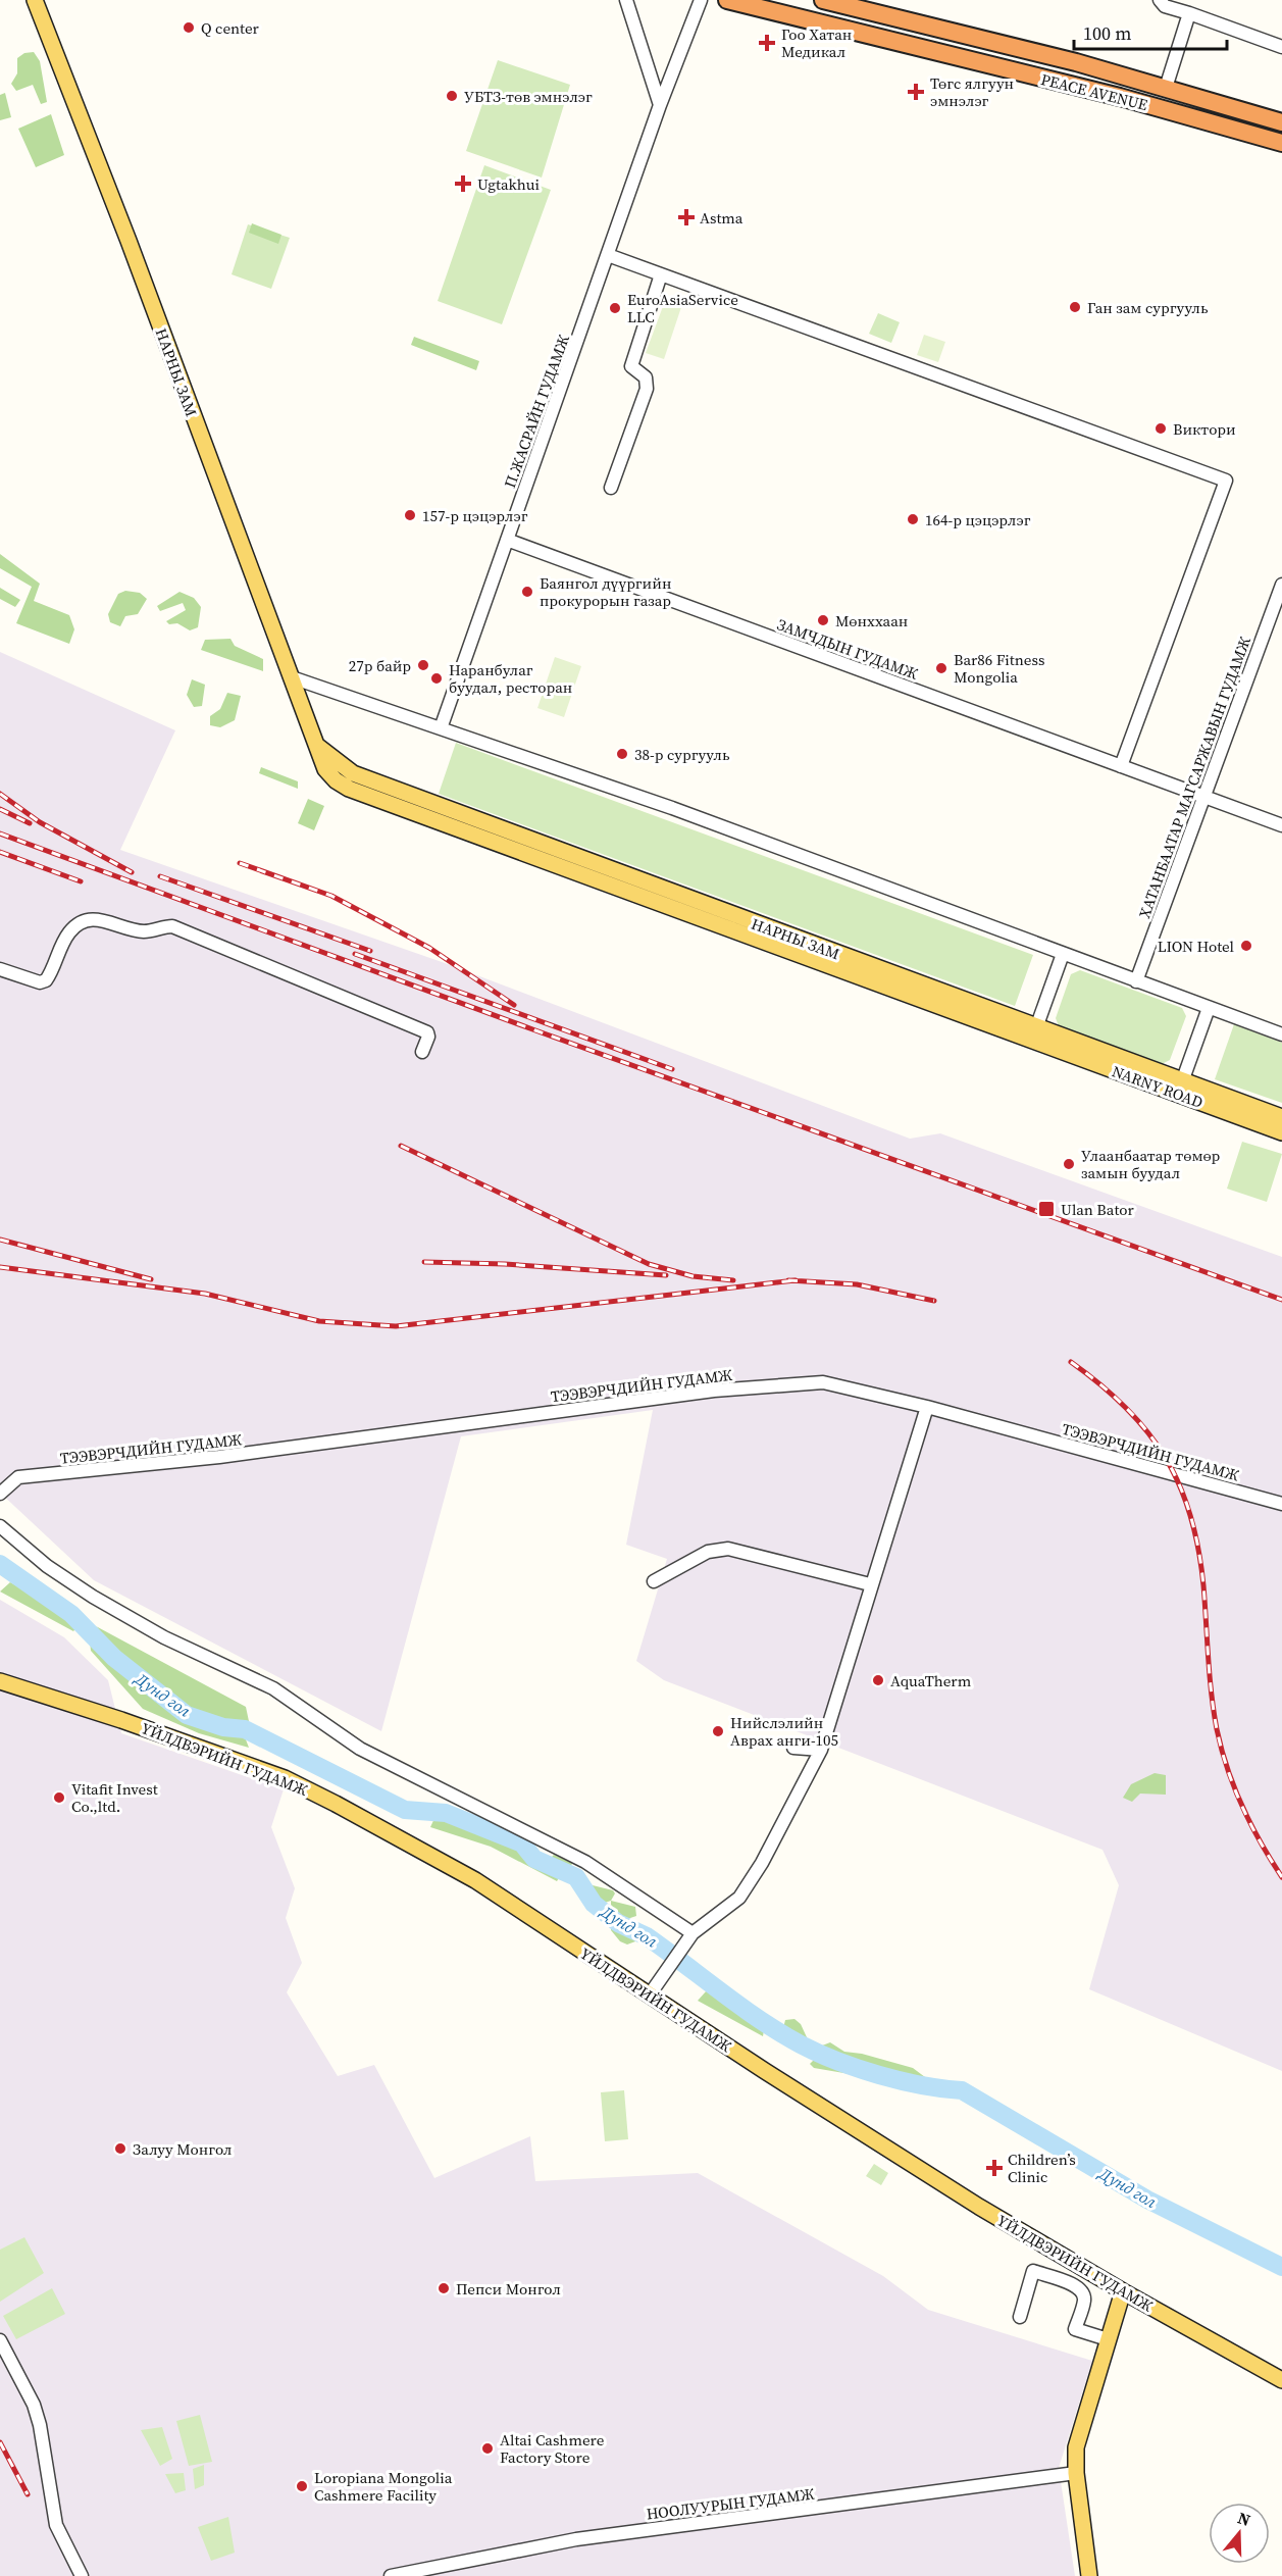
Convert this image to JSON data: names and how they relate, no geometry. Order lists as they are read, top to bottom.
{
  "streets": {
    "highway": ["PEACE AVENUE"],
    "main road": ["НАРНЫ ЗАМ", "NARNY ROAD", "YЙЛДВЭРИЙН ГУДАМЖ"],
    "street": [
      "П.ЖАСРАЙН ГУДАМЖ",
      "ЗАМЧДЫН ГУДАМЖ",
      "ХАТАНБААТАР МАГСАРЖАВЫН ГУДАМЖ",
      "ТЭЭВЭРЧДИЙН ГУДАМЖ",
      "НООЛУУРЫН ГУДАМЖ"
    ]
  },
  "crossings": [
    ["НАРНЫ ЗАМ", "NARNY ROAD"],
    ["П.ЖАСРАЙН ГУДАМЖ", "ЗАМЧДЫН ГУДАМЖ"],
    ["ЗАМЧДЫН ГУДАМЖ", "ХАТАНБААТАР МАГСАРЖАВЫН ГУДАМЖ"]
  ],
  "water": ["Дунд гол"],
  "places": {
    "other": [
      "Q center",
      "УБТЗ-төв эмнэлэг",
      "Ган зам сургууль",
      "EuroAsiaService LLC",
      "Виктори",
      "157-р цэцэрлэг",
      "164-р цэцэрлэг",
      "Баянгол дүүргийн прокурорын газар",
      "Мөнххаан",
      "27р байр",
      "Bar86 Fitness Mongolia",
      "Наранбулаг буудал, ресторан",
      "38-р сургууль",
      "LION Hotel",
      "Улаанбаатар төмөр замын буудал",
      "AquaTherm",
      "Нийслэлийн Аврах анги-105",
      "Vitafit Invest Co.,ltd.",
      "Залуу Монгол",
      "Пепси Монгол",
      "Altai Cashmere Factory Store",
      "Loropiana Mongolia Cashmere Facility"
    ],
    "health": [
      "Гоо Хатан Медикал",
      "Төгс ялгуун эмнэлэг",
      "Ugtakhui",
      "Astma",
      "Children’s Clinic"
    ],
    "transit": ["Ulan Bator"]
  },
  "scale_bar": "100 m",
  "north": "top"
}
